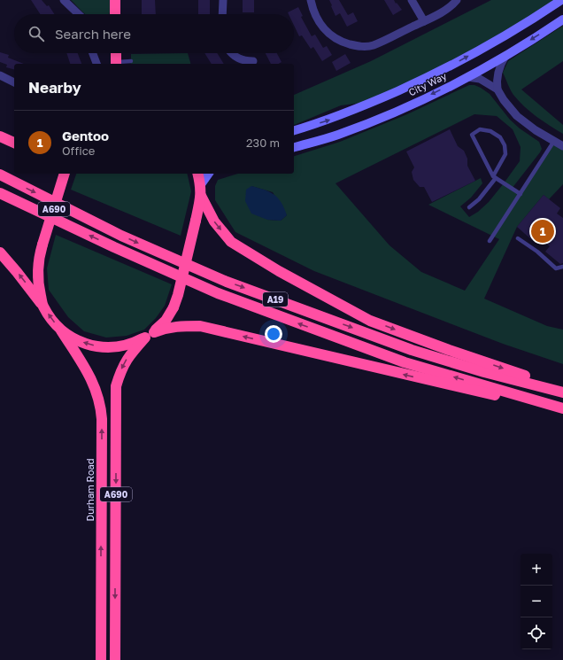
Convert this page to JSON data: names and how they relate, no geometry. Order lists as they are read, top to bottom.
{
  "streets": {
    "highway": ["A690", "A19", "Durham Road"],
    "main road": ["City Way"]
  },
  "crossings": [
    ["A690", "Durham Road"]
  ],
  "page": {
    "search": "Search here",
    "heading": "Nearby",
    "list": [
      {
        "mark": "1",
        "name": "Gentoo",
        "note": "Office",
        "value": "230 m"
      }
    ],
    "pins": "1",
    "map_buttons": ["+", "−"]
  }
}
